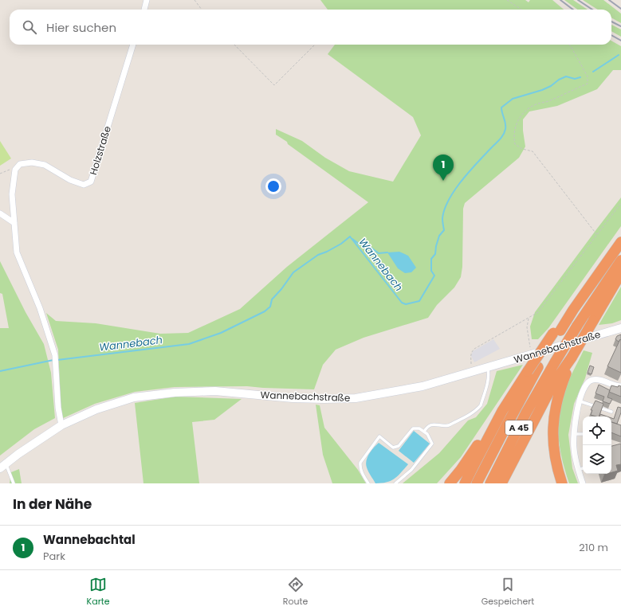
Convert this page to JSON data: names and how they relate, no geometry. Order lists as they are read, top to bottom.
{
  "streets": {
    "highway": ["A 45"],
    "main road": ["Wannebachstraße"],
    "street": ["Holzstraße"]
  },
  "crossings": [
    ["Holzstraße", "Wannebachstraße"]
  ],
  "water": ["Wannebach"],
  "page": {
    "search": "Hier suchen",
    "pins": "1",
    "heading": "In der Nähe",
    "list": [
      {
        "mark": "1",
        "name": "Wannebachtal",
        "note": "Park",
        "value": "210 m"
      }
    ],
    "nav": ["Karte", "Route", "Gespeichert"]
  }
}
